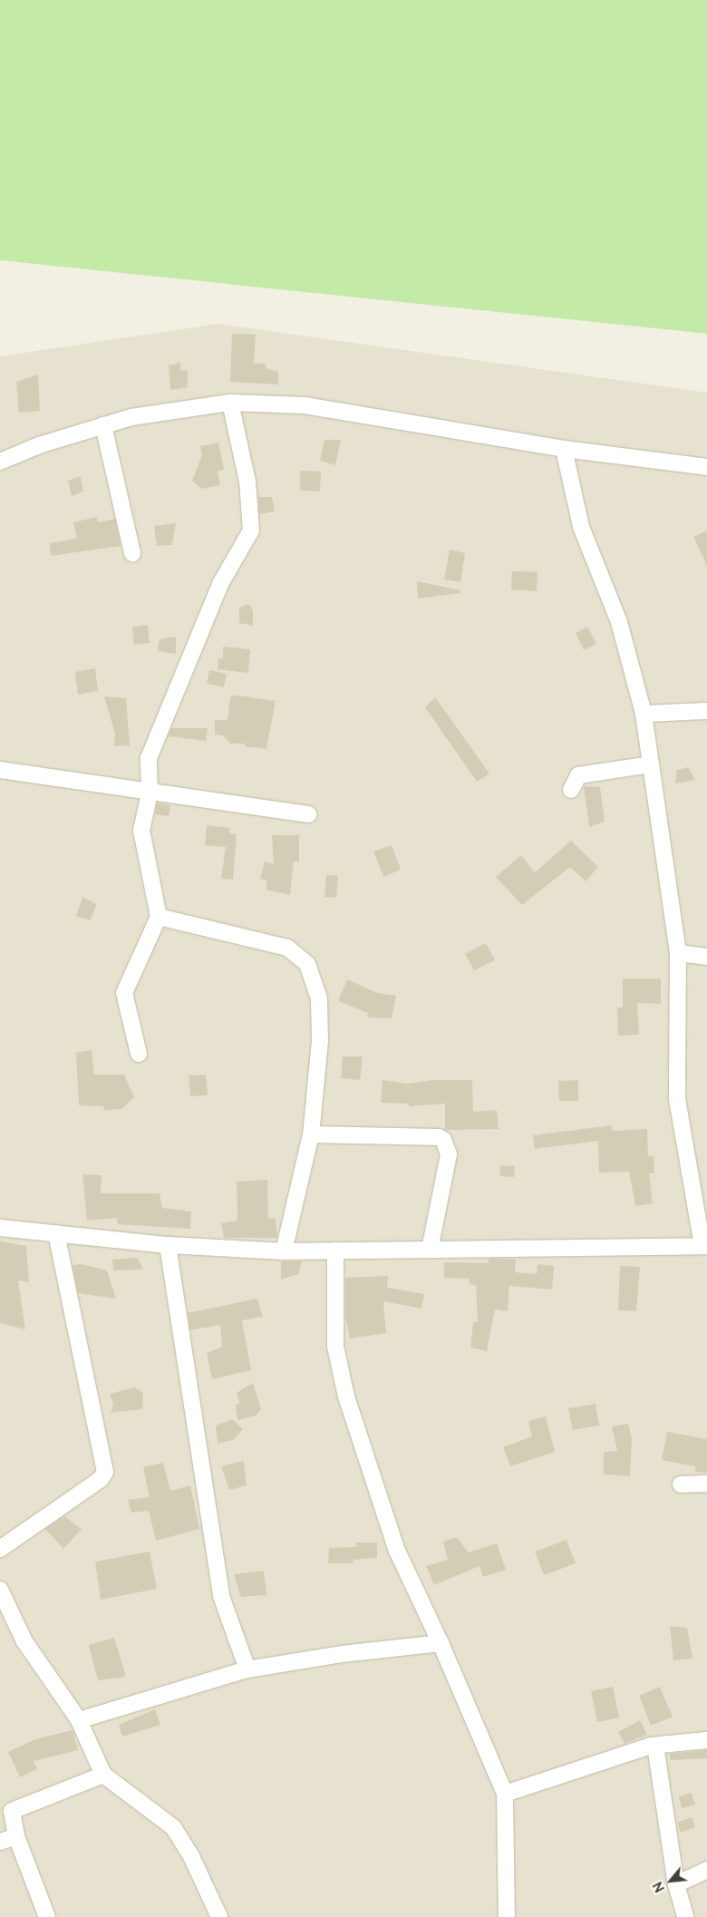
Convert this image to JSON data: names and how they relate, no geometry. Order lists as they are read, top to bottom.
{
  "north": "bottom left"
}
